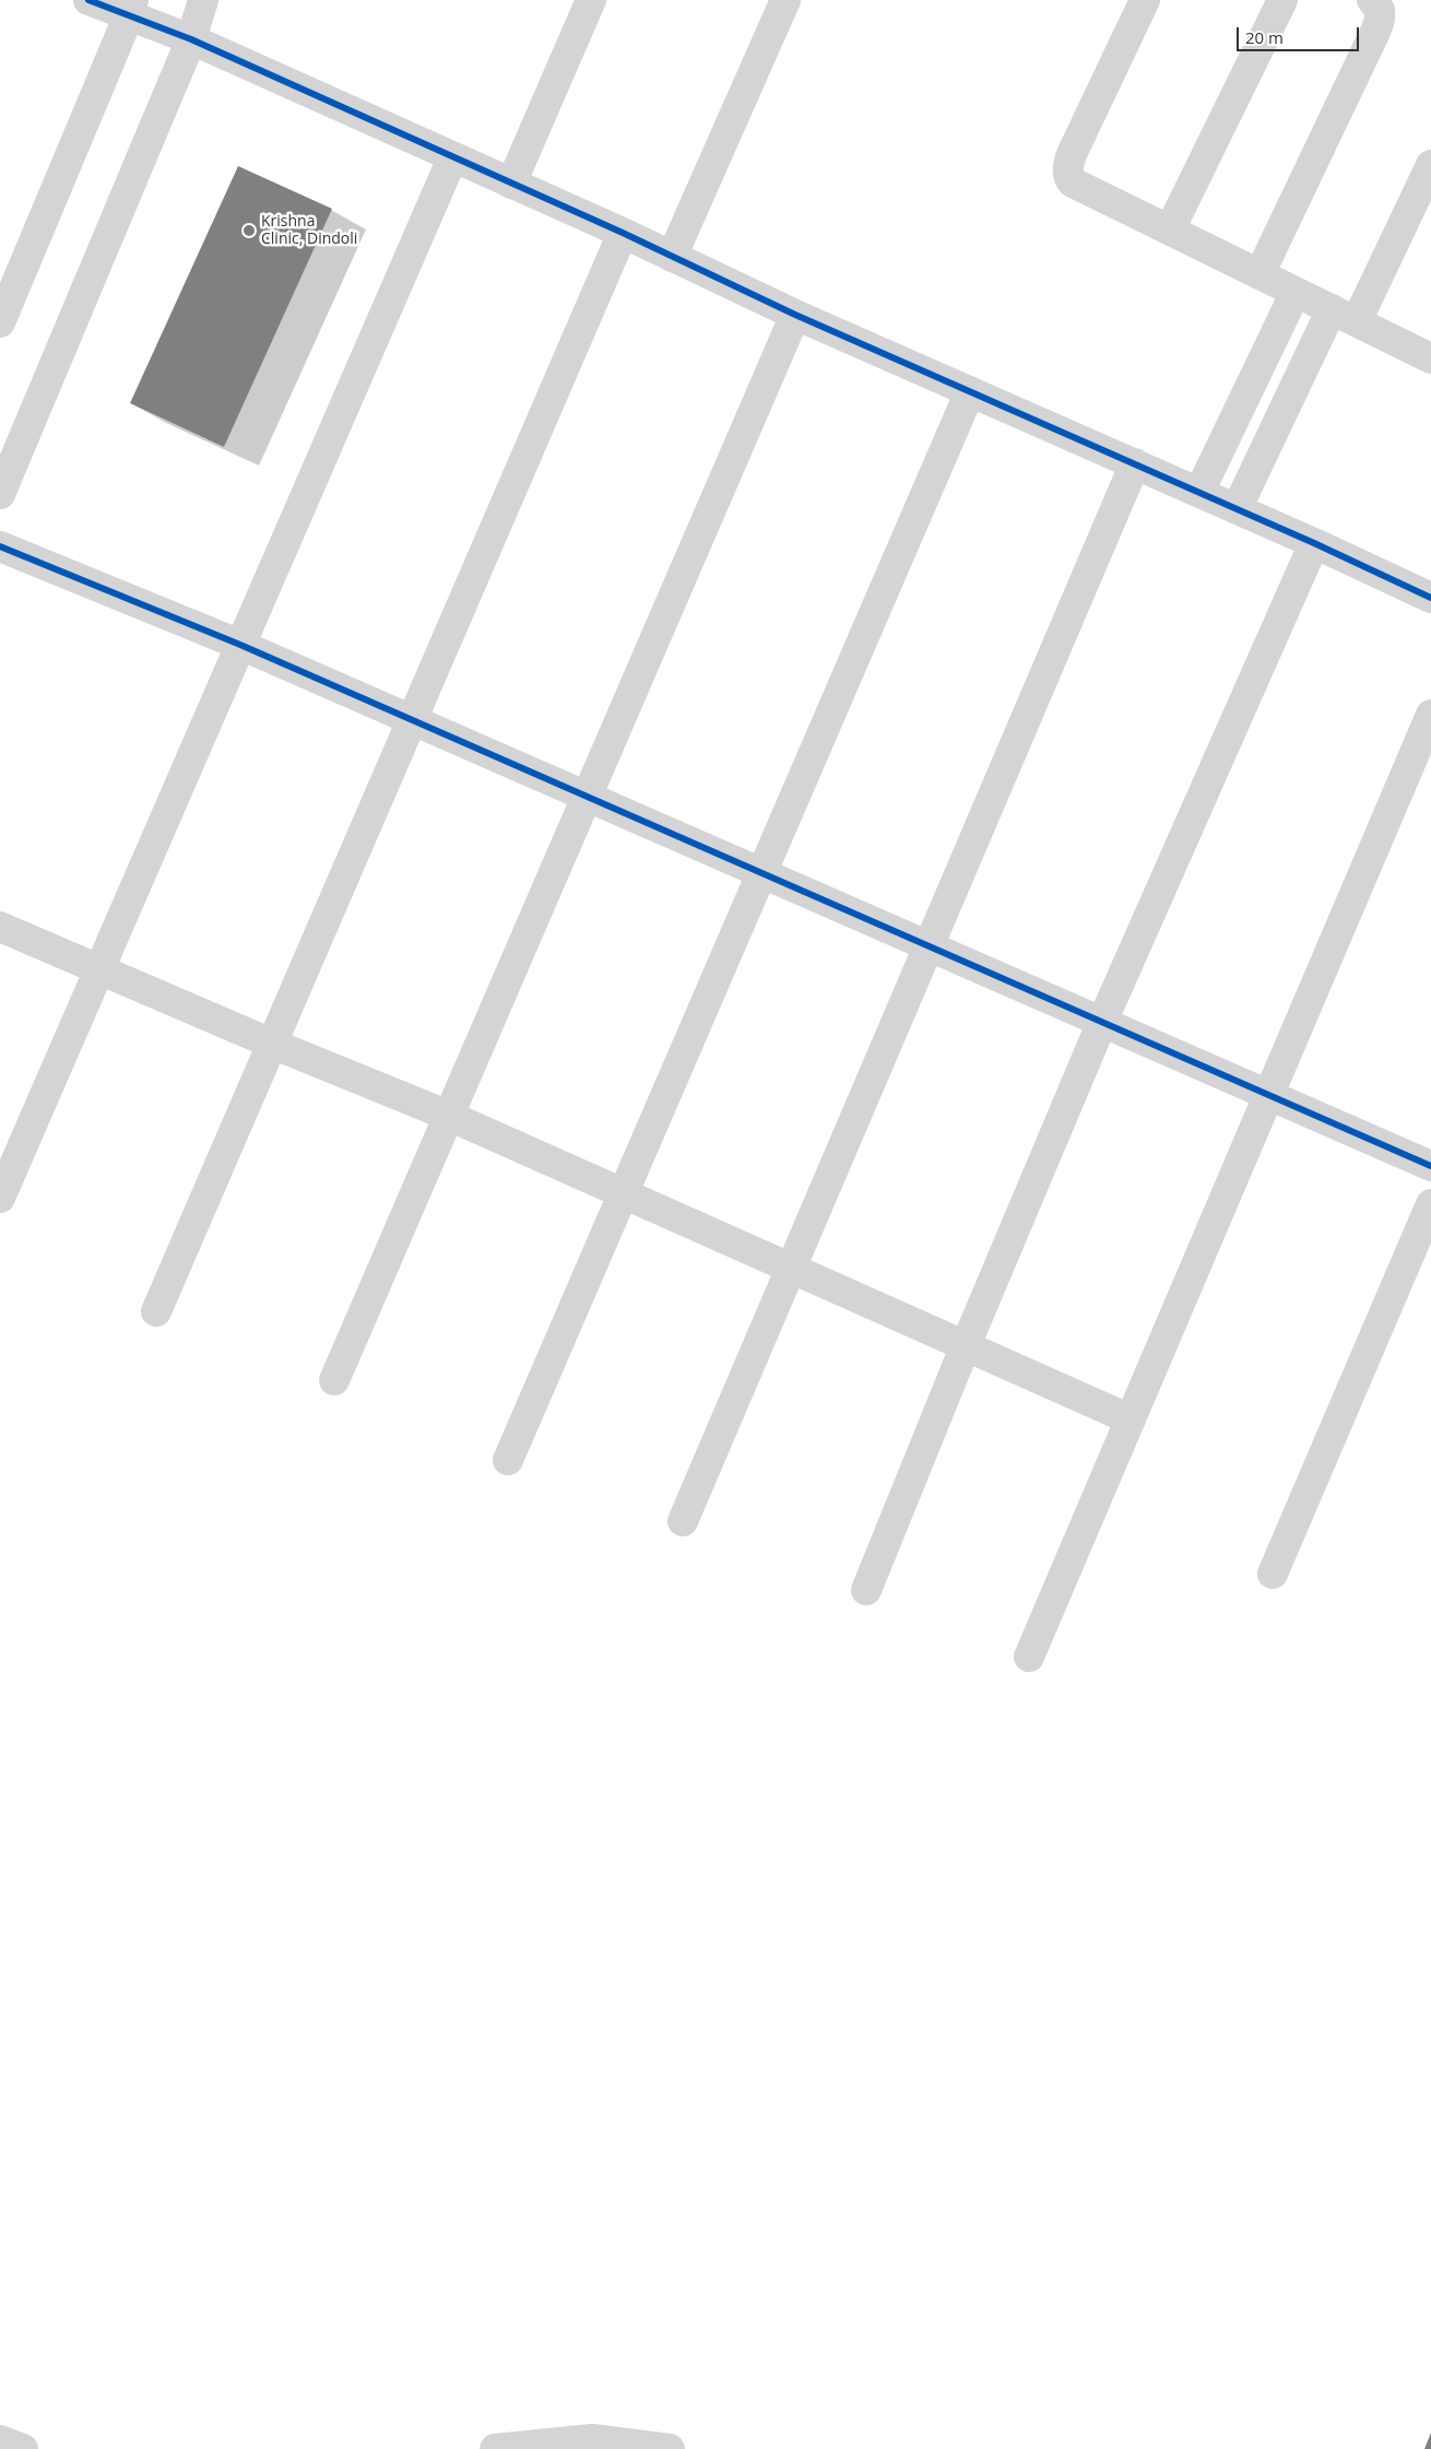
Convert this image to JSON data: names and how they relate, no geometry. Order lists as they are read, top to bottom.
{
  "places": ["Krishna Clinic, Dindoli"],
  "scale_bar": "20 m"
}
